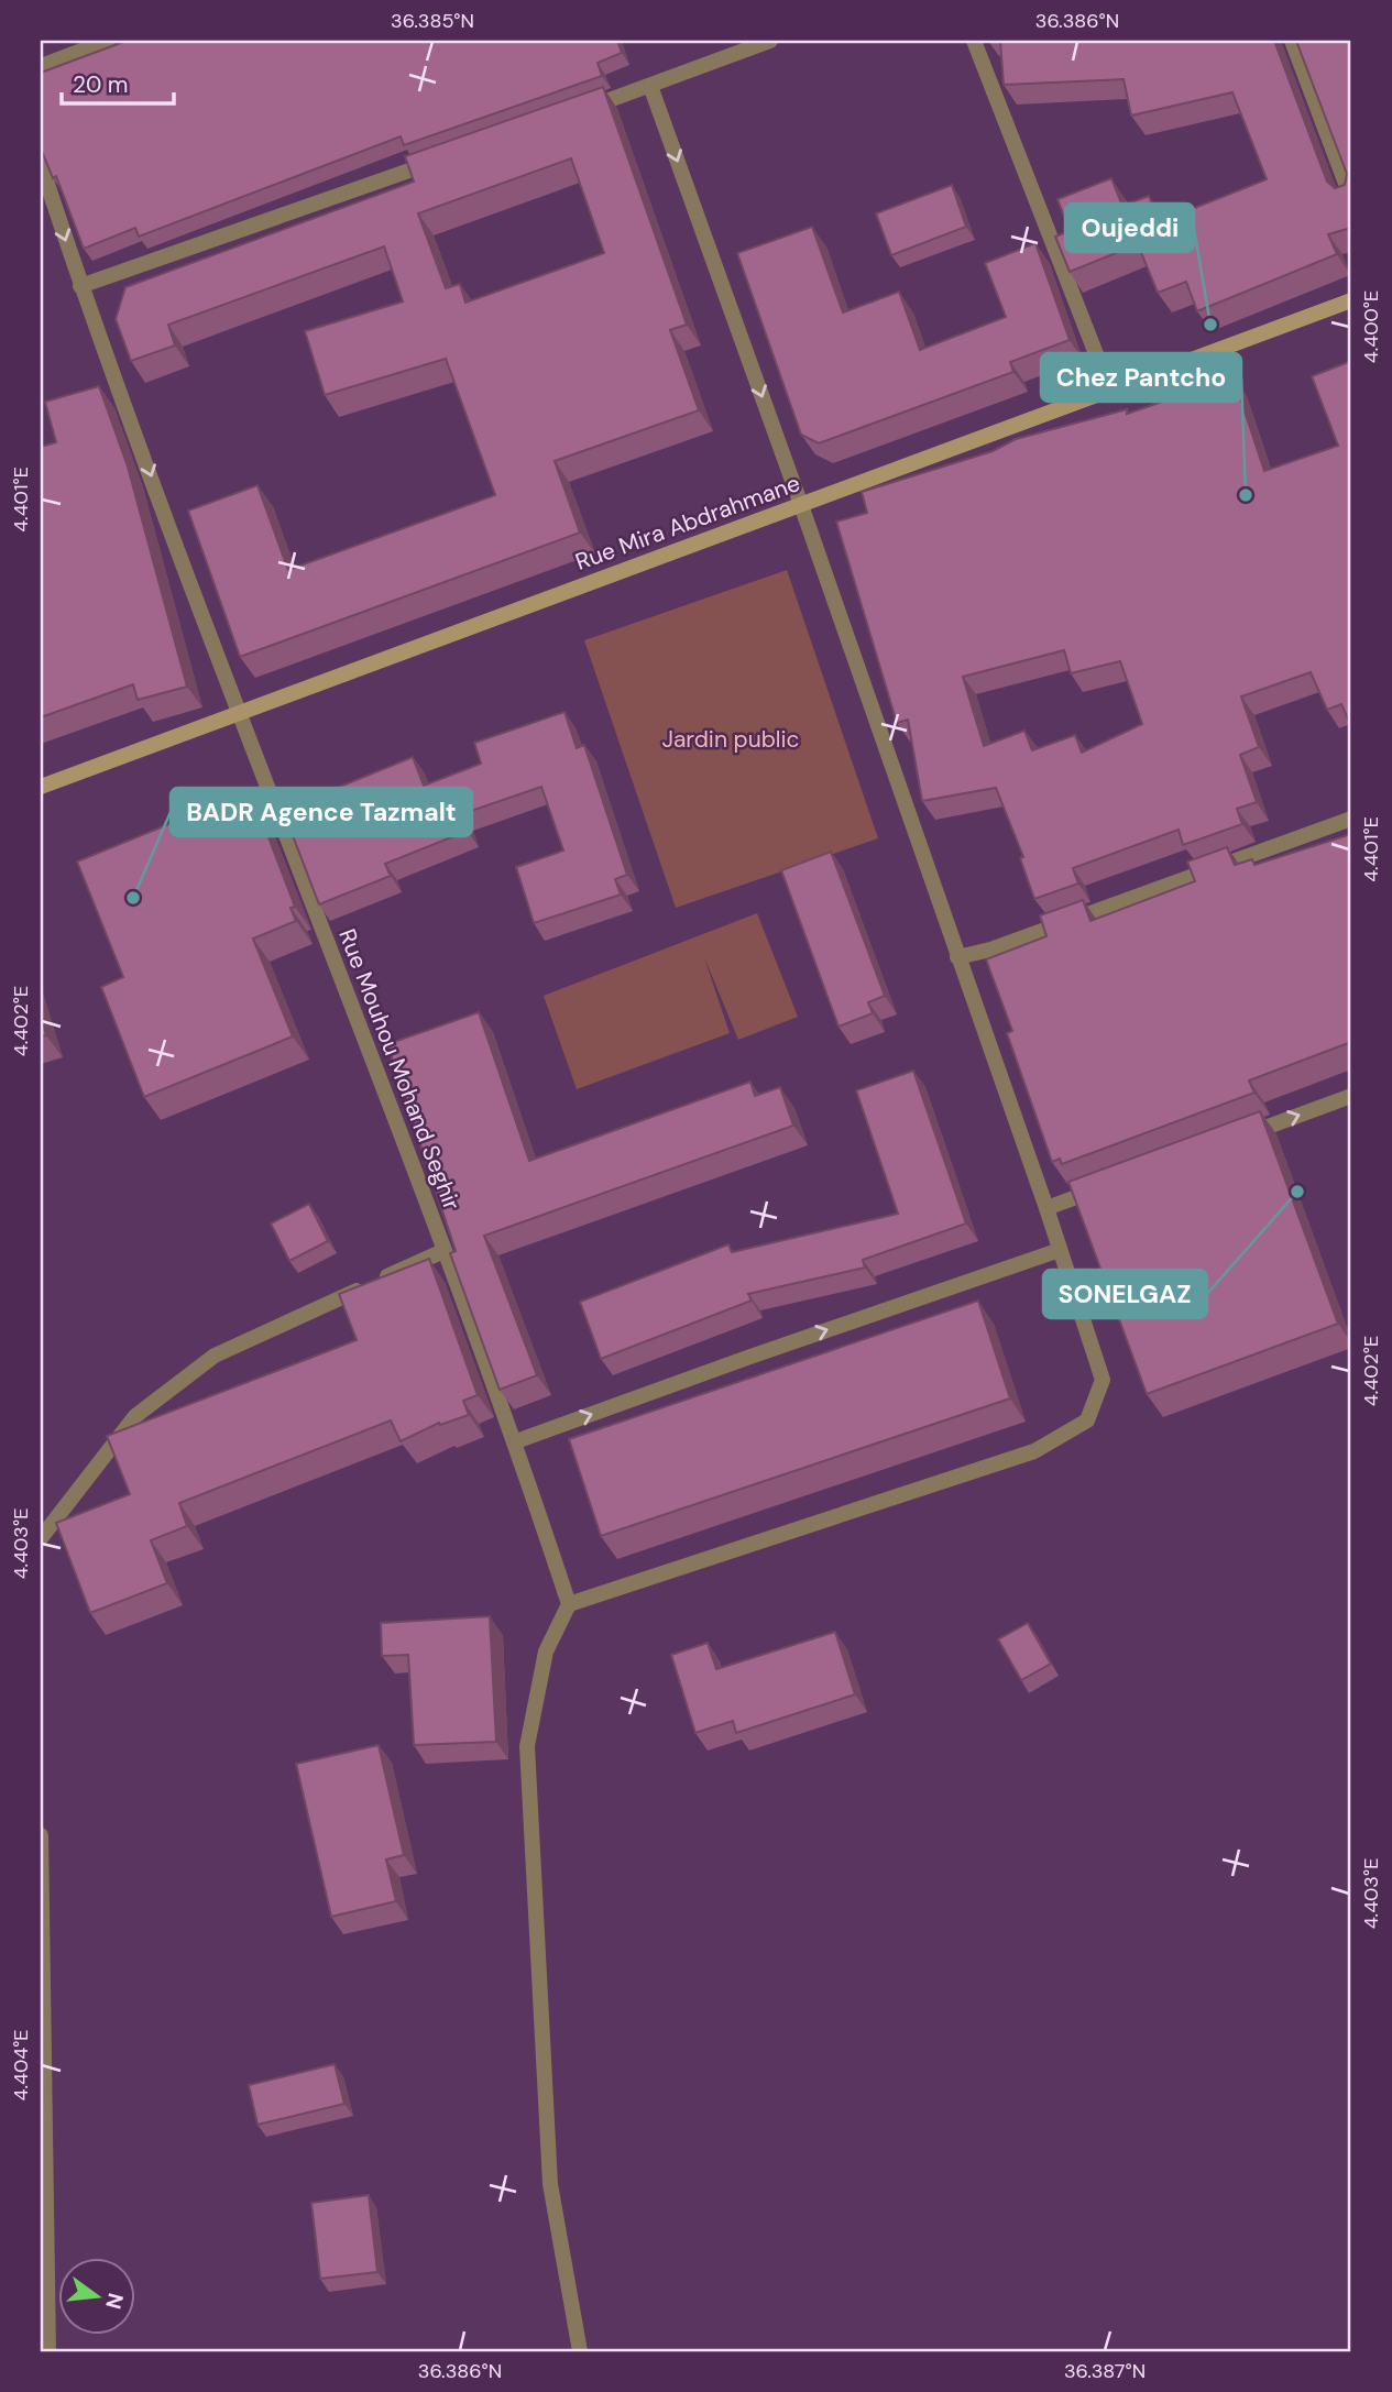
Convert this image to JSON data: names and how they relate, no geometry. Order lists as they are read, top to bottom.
{
  "streets": {
    "main road": ["Rue Mira Abdrahmane"],
    "street": ["Rue Mouhou Mohand Seghir"]
  },
  "crossings": [
    ["Rue Mira Abdrahmane", "Rue Mouhou Mohand Seghir"]
  ],
  "one_way": ["Rue Mouhou Mohand Seghir"],
  "parks": ["Jardin public"],
  "places": [
    "Oujeddi",
    "Chez Pantcho",
    "BADR Agence Tazmalt",
    "SONELGAZ"
  ],
  "scale_bar": "20 m",
  "north": "right",
  "coordinates": [
    "36.385°N",
    "36.386°N",
    "4.400°E",
    "4.401°E",
    "4.402°E",
    "4.403°E",
    "4.404°E",
    "36.387°N"
  ]
}
